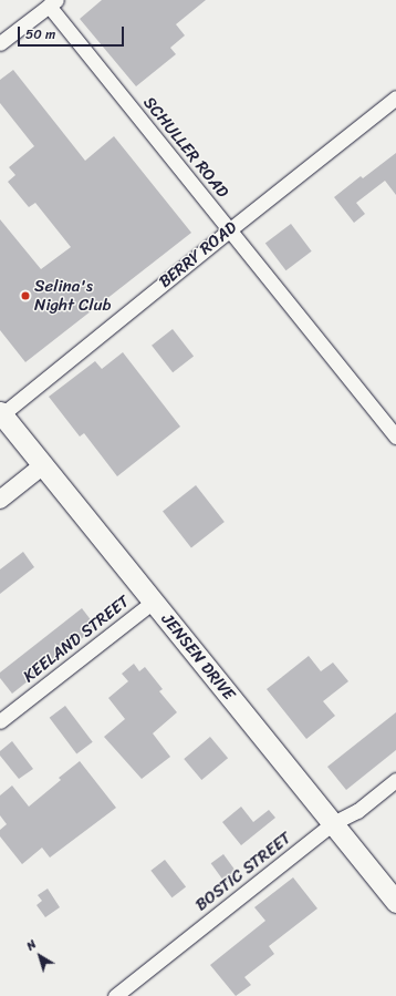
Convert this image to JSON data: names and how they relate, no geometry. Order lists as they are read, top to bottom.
{
  "streets": {
    "main road": ["JENSEN DRIVE"],
    "street": [
      "SCHULLER ROAD",
      "BERRY ROAD",
      "KEELAND STREET",
      "BOSTIC STREET"
    ]
  },
  "crossings": [
    ["SCHULLER ROAD", "BERRY ROAD"],
    ["BERRY ROAD", "JENSEN DRIVE"],
    ["KEELAND STREET", "JENSEN DRIVE"],
    ["JENSEN DRIVE", "BOSTIC STREET"]
  ],
  "places": ["Selina's Night Club"],
  "scale_bar": "50 m",
  "north": "top left"
}
